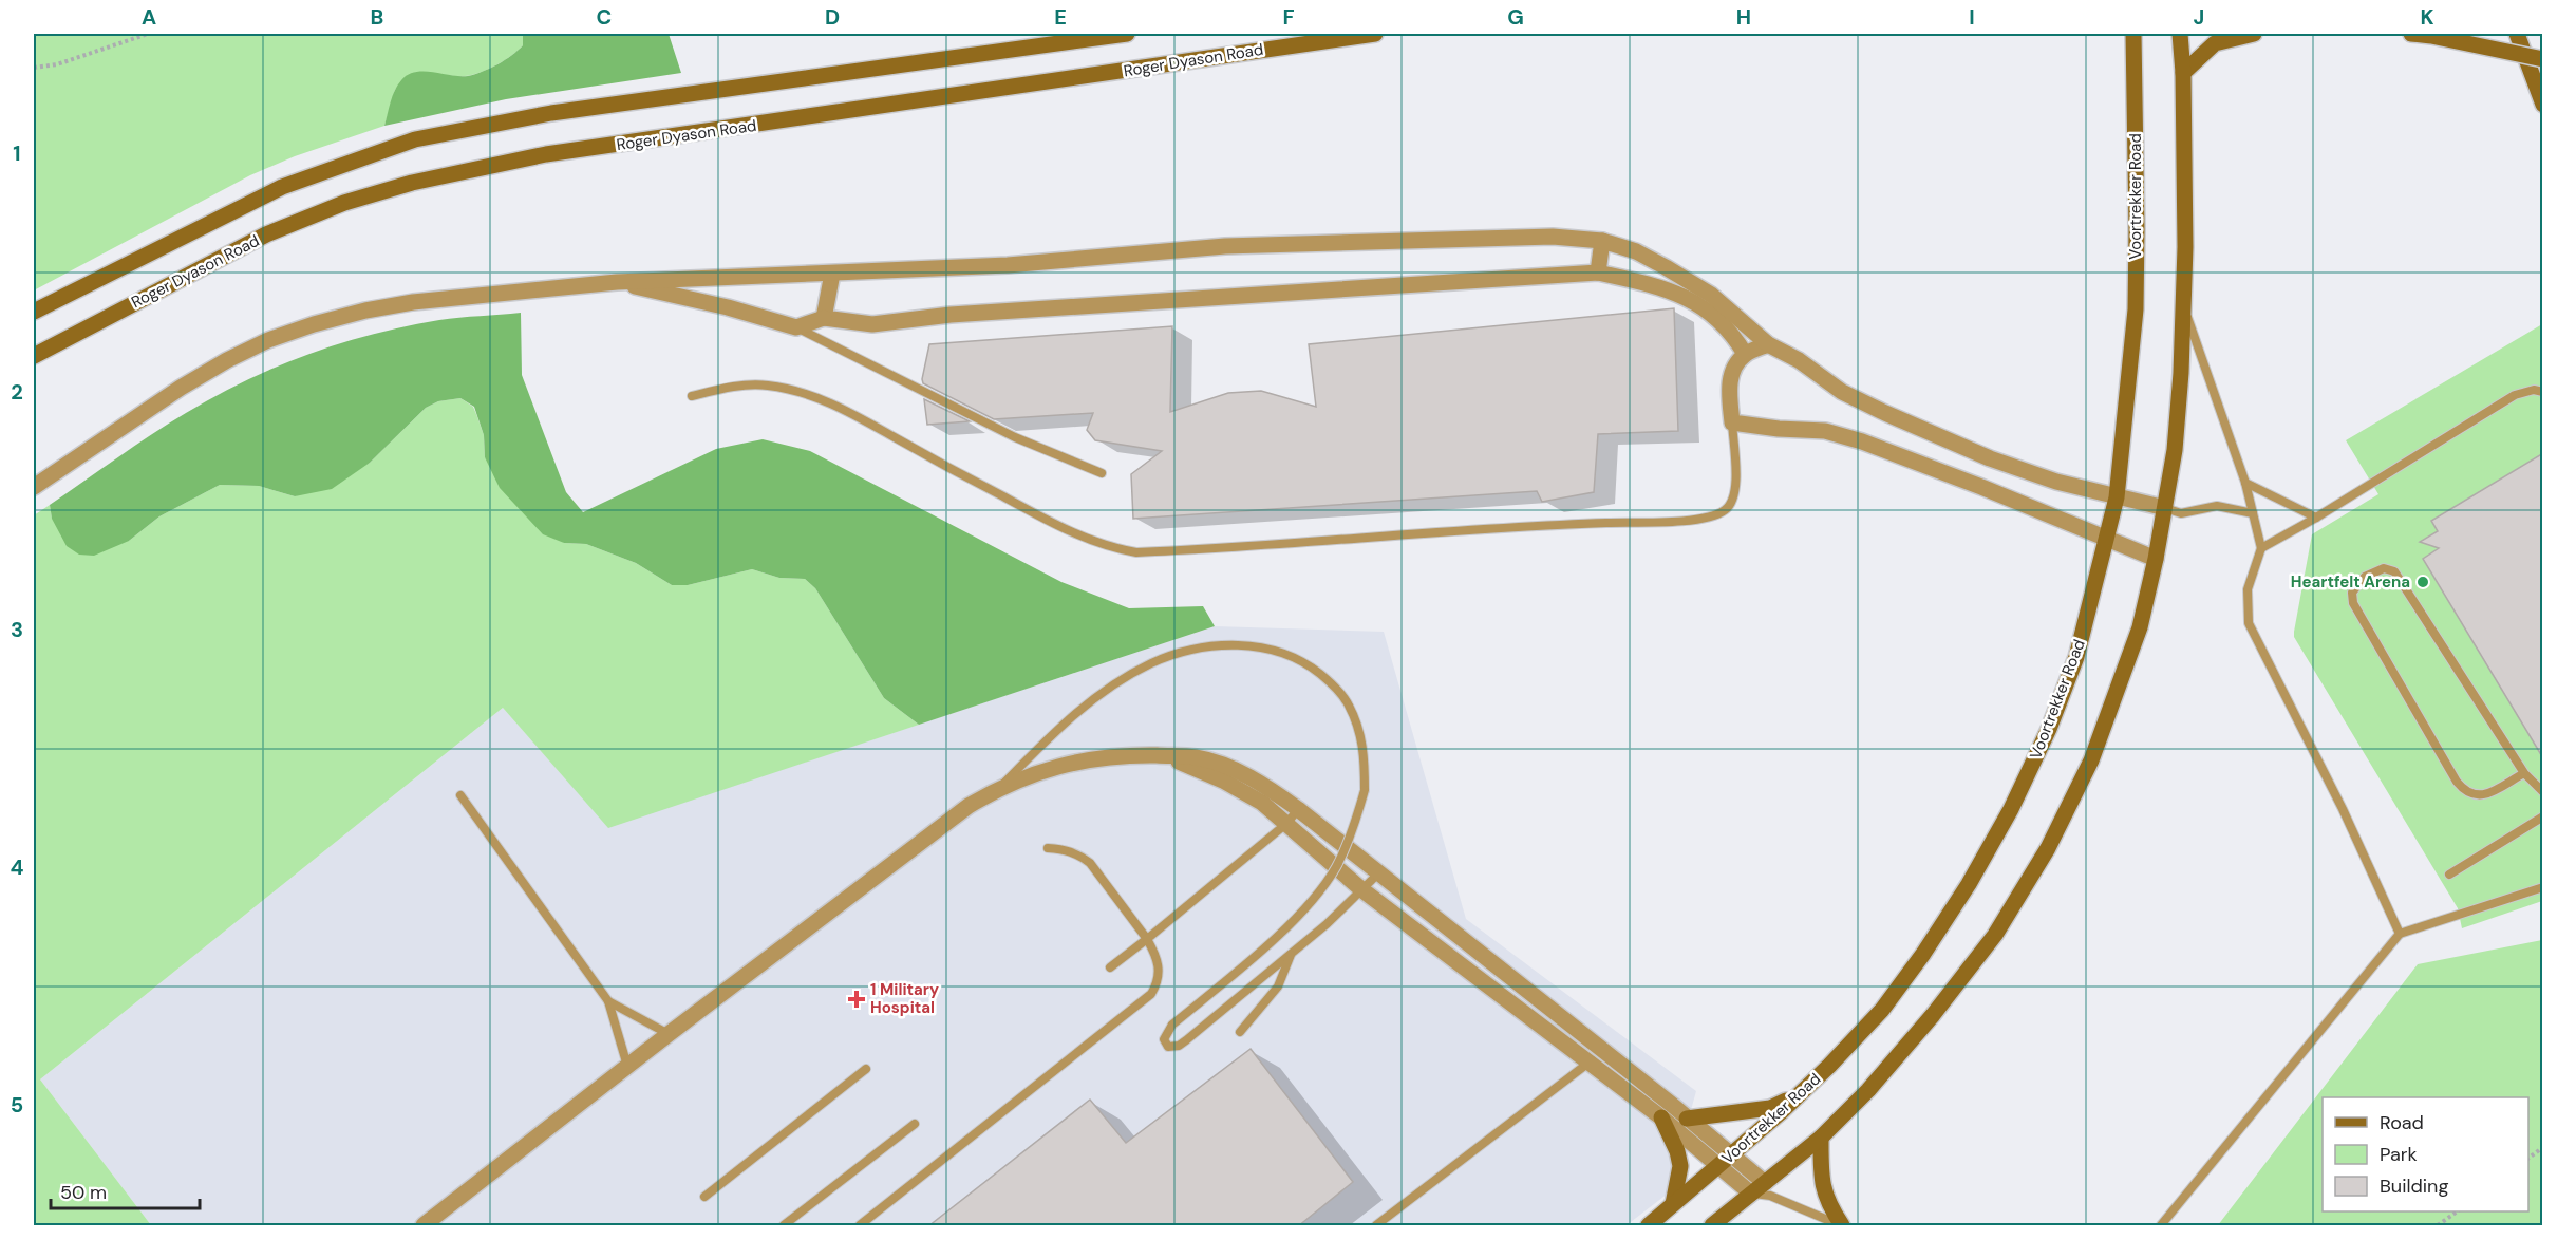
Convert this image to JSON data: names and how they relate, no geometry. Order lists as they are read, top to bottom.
{
  "streets": {
    "street": ["Roger Dyason Road", "Voortrekker Road"]
  },
  "places": {
    "other": ["Heartfelt Arena"],
    "health": ["1 Military Hospital"]
  },
  "legend": ["Road", "Park", "Building"],
  "scale_bar": "50 m",
  "grid": {
    "columns": [
      "A",
      "B",
      "C",
      "D",
      "E",
      "F",
      "G",
      "H",
      "I",
      "J",
      "K"
    ],
    "rows": [
      "1",
      "2",
      "3",
      "4",
      "5"
    ]
  }
}
